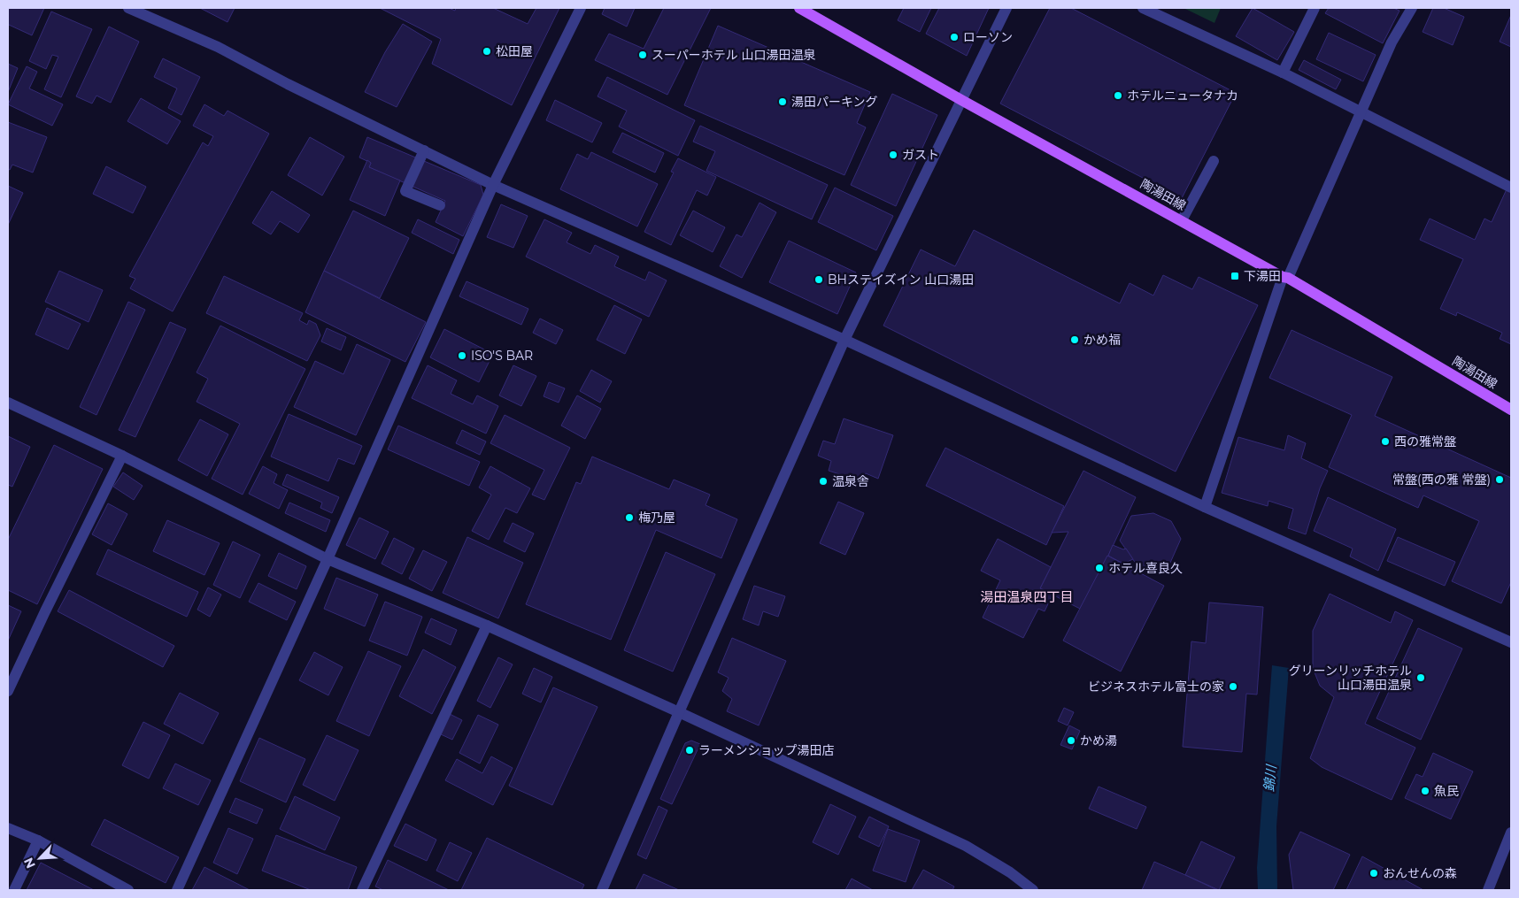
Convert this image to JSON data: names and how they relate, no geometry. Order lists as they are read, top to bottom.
{
  "streets": {
    "main road": ["陶湯田線"]
  },
  "districts": ["湯田温泉四丁目"],
  "water": ["錦川"],
  "places": {
    "other": [
      "ローソン",
      "松田屋",
      "スーパーホテル 山口湯田温泉",
      "ホテルニュータナカ",
      "湯田パーキング",
      "ガスト",
      "BHステイズイン 山口湯田",
      "かめ福",
      "ISO'S BAR",
      "西の雅常盤",
      "常盤(西の雅 常盤)",
      "温泉舎",
      "梅乃屋",
      "ホテル喜良久",
      "グリーンリッチホテル 山口湯田温泉",
      "ビジネスホテル富士の家",
      "かめ湯",
      "ラーメンショップ湯田店",
      "魚民",
      "おんせんの森"
    ],
    "transit": ["下湯田"]
  },
  "north": "bottom left"
}
